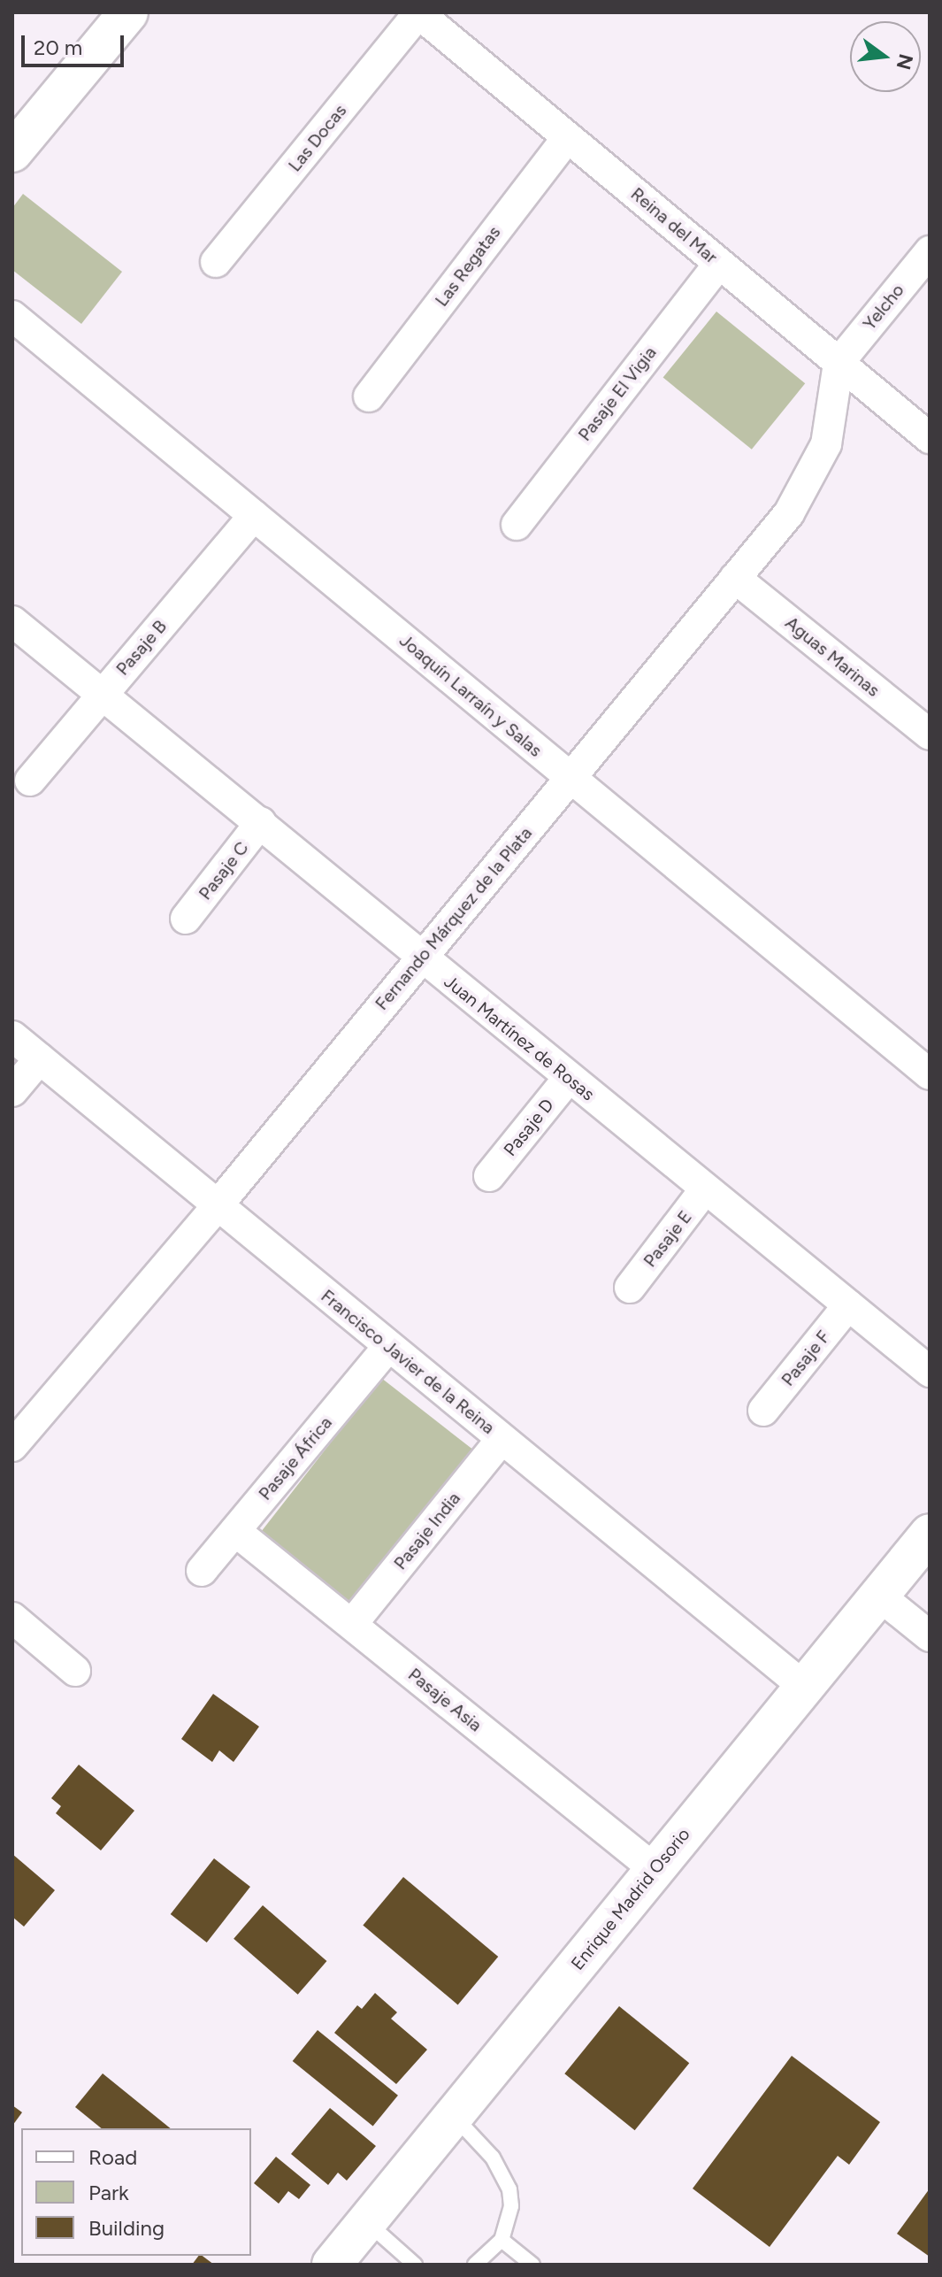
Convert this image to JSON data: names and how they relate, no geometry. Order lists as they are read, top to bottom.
{
  "streets": {
    "street": [
      "Las Docas",
      "Reina del Mar",
      "Las Regatas",
      "Yelcho",
      "Pasaje El Vigia",
      "Pasaje B",
      "Aguas Marinas",
      "Joaquín Larraín y Salas",
      "Pasaje C",
      "Fernando Márquez de la Plata",
      "Juan Martínez de Rosas",
      "Pasaje D",
      "Pasaje E",
      "Pasaje F",
      "Francisco Javier de la Reina",
      "Pasaje África",
      "Pasaje India",
      "Pasaje Asia",
      "Enrique Madrid Osorio"
    ]
  },
  "crossings": [
    ["Las Docas", "Reina del Mar"],
    ["Reina del Mar", "Las Regatas"],
    ["Reina del Mar", "Yelcho"],
    ["Reina del Mar", "Pasaje El Vigia"],
    ["Reina del Mar", "Fernando Márquez de la Plata"],
    ["Yelcho", "Fernando Márquez de la Plata"],
    ["Pasaje B", "Joaquín Larraín y Salas"],
    ["Pasaje B", "Juan Martínez de Rosas"],
    ["Aguas Marinas", "Fernando Márquez de la Plata"],
    ["Joaquín Larraín y Salas", "Fernando Márquez de la Plata"],
    ["Pasaje C", "Juan Martínez de Rosas"],
    ["Fernando Márquez de la Plata", "Juan Martínez de Rosas"],
    ["Fernando Márquez de la Plata", "Francisco Javier de la Reina"],
    ["Juan Martínez de Rosas", "Pasaje D"],
    ["Juan Martínez de Rosas", "Pasaje E"],
    ["Juan Martínez de Rosas", "Pasaje F"],
    ["Francisco Javier de la Reina", "Pasaje África"],
    ["Francisco Javier de la Reina", "Pasaje India"],
    ["Francisco Javier de la Reina", "Enrique Madrid Osorio"],
    ["Pasaje África", "Pasaje Asia"],
    ["Pasaje India", "Pasaje Asia"],
    ["Pasaje Asia", "Enrique Madrid Osorio"]
  ],
  "legend": ["Road", "Park", "Building"],
  "scale_bar": "20 m",
  "north": "right"
}
